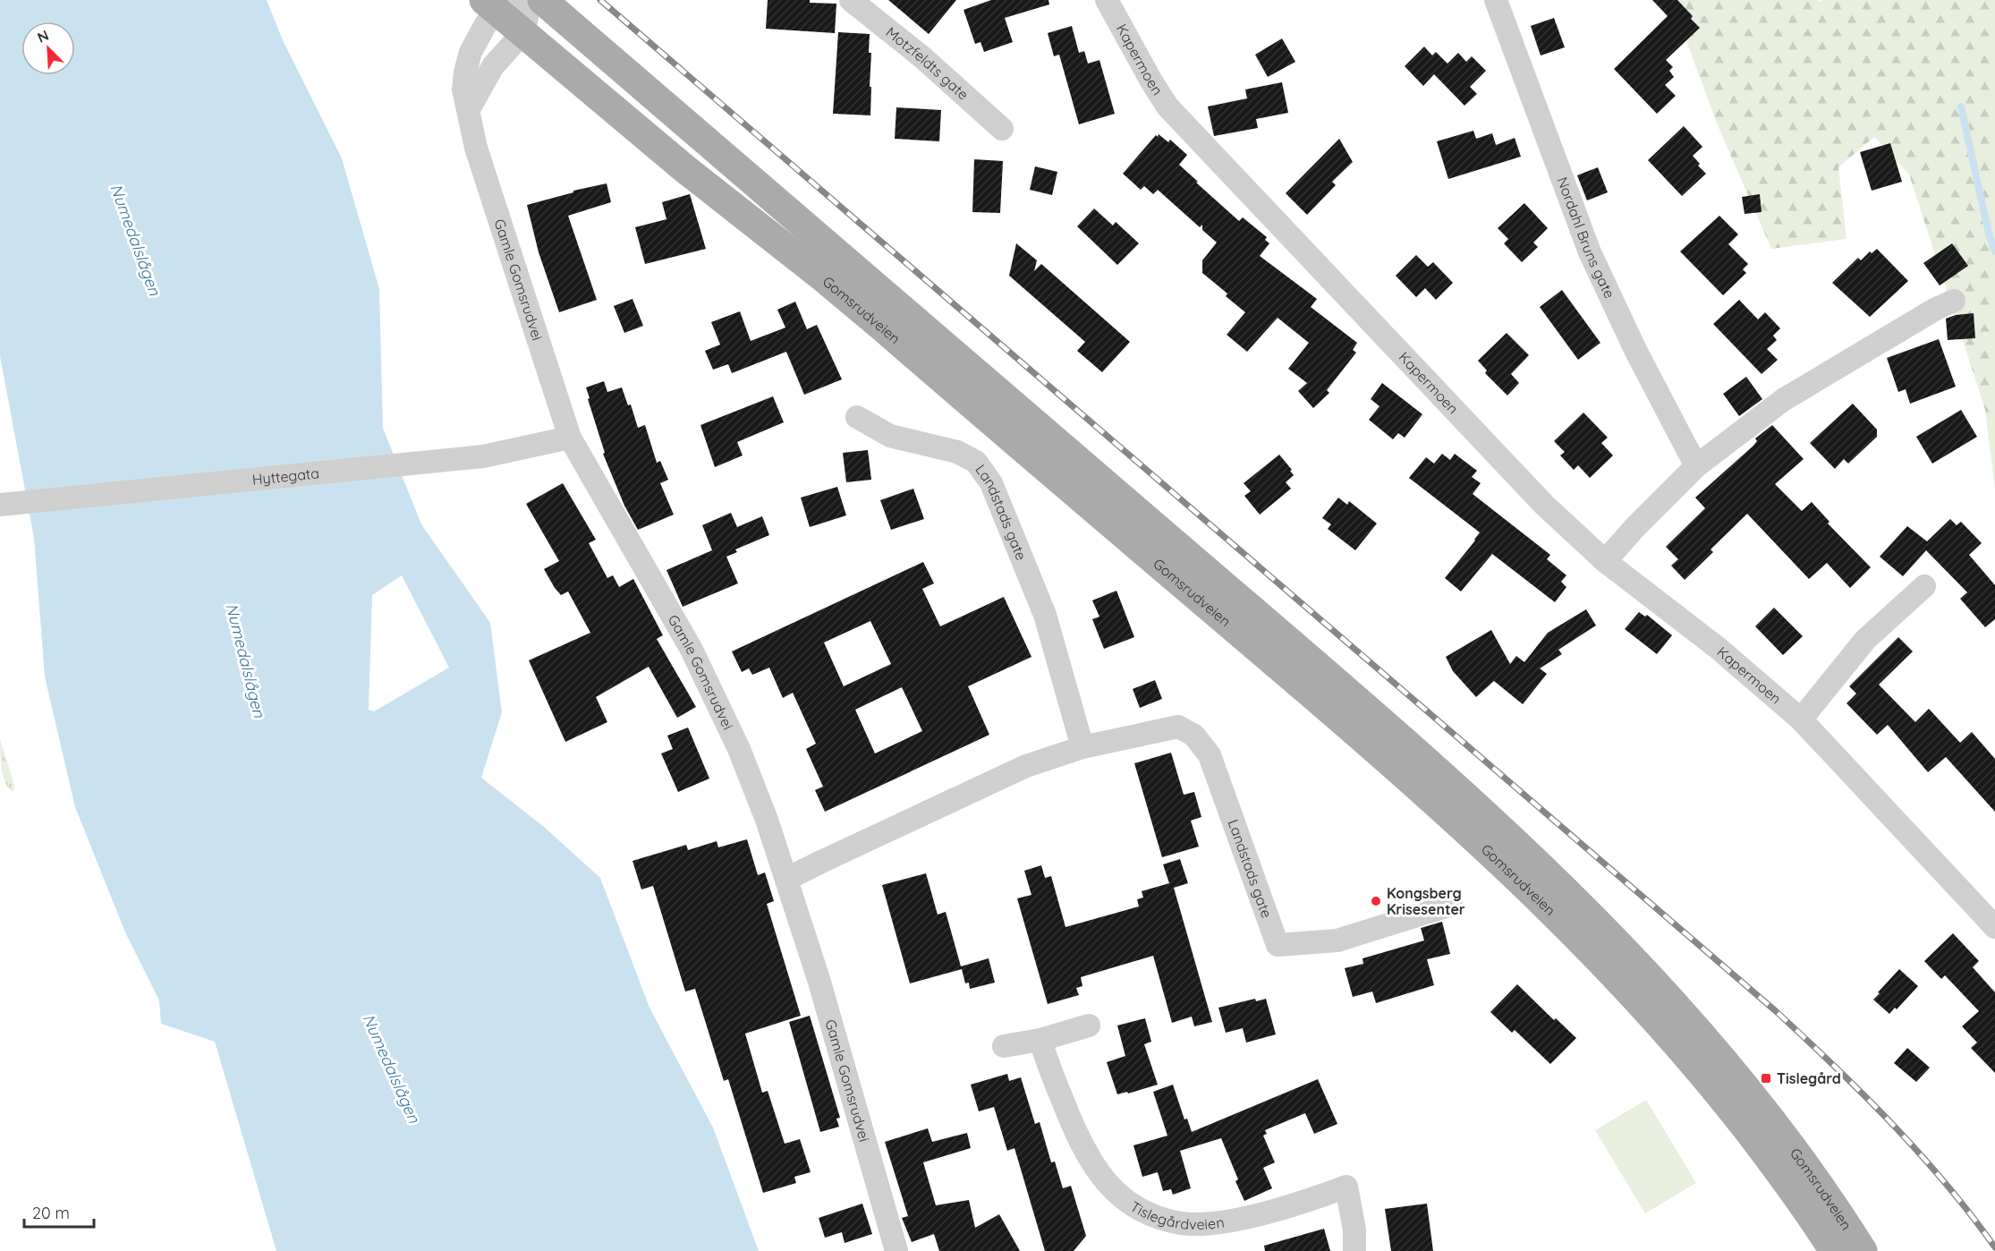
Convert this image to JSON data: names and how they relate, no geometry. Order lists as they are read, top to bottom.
{
  "streets": {
    "main road": ["Gomsrudveien"],
    "street": [
      "Kapermoen",
      "Motzfeldts gate",
      "Nordahl Bruns gate",
      "Gamle Gomsrudvei",
      "Hyttegata",
      "Landstads gate",
      "Tislegårdveien"
    ]
  },
  "crossings": [
    ["Gamle Gomsrudvei", "Gomsrudveien"],
    ["Gamle Gomsrudvei", "Hyttegata"],
    ["Gamle Gomsrudvei", "Landstads gate"]
  ],
  "water": ["Numedalslågen"],
  "places": {
    "other": ["Kongsberg Krisesenter"],
    "transit": ["Tislegård"]
  },
  "scale_bar": "20 m",
  "north": "top left"
}
